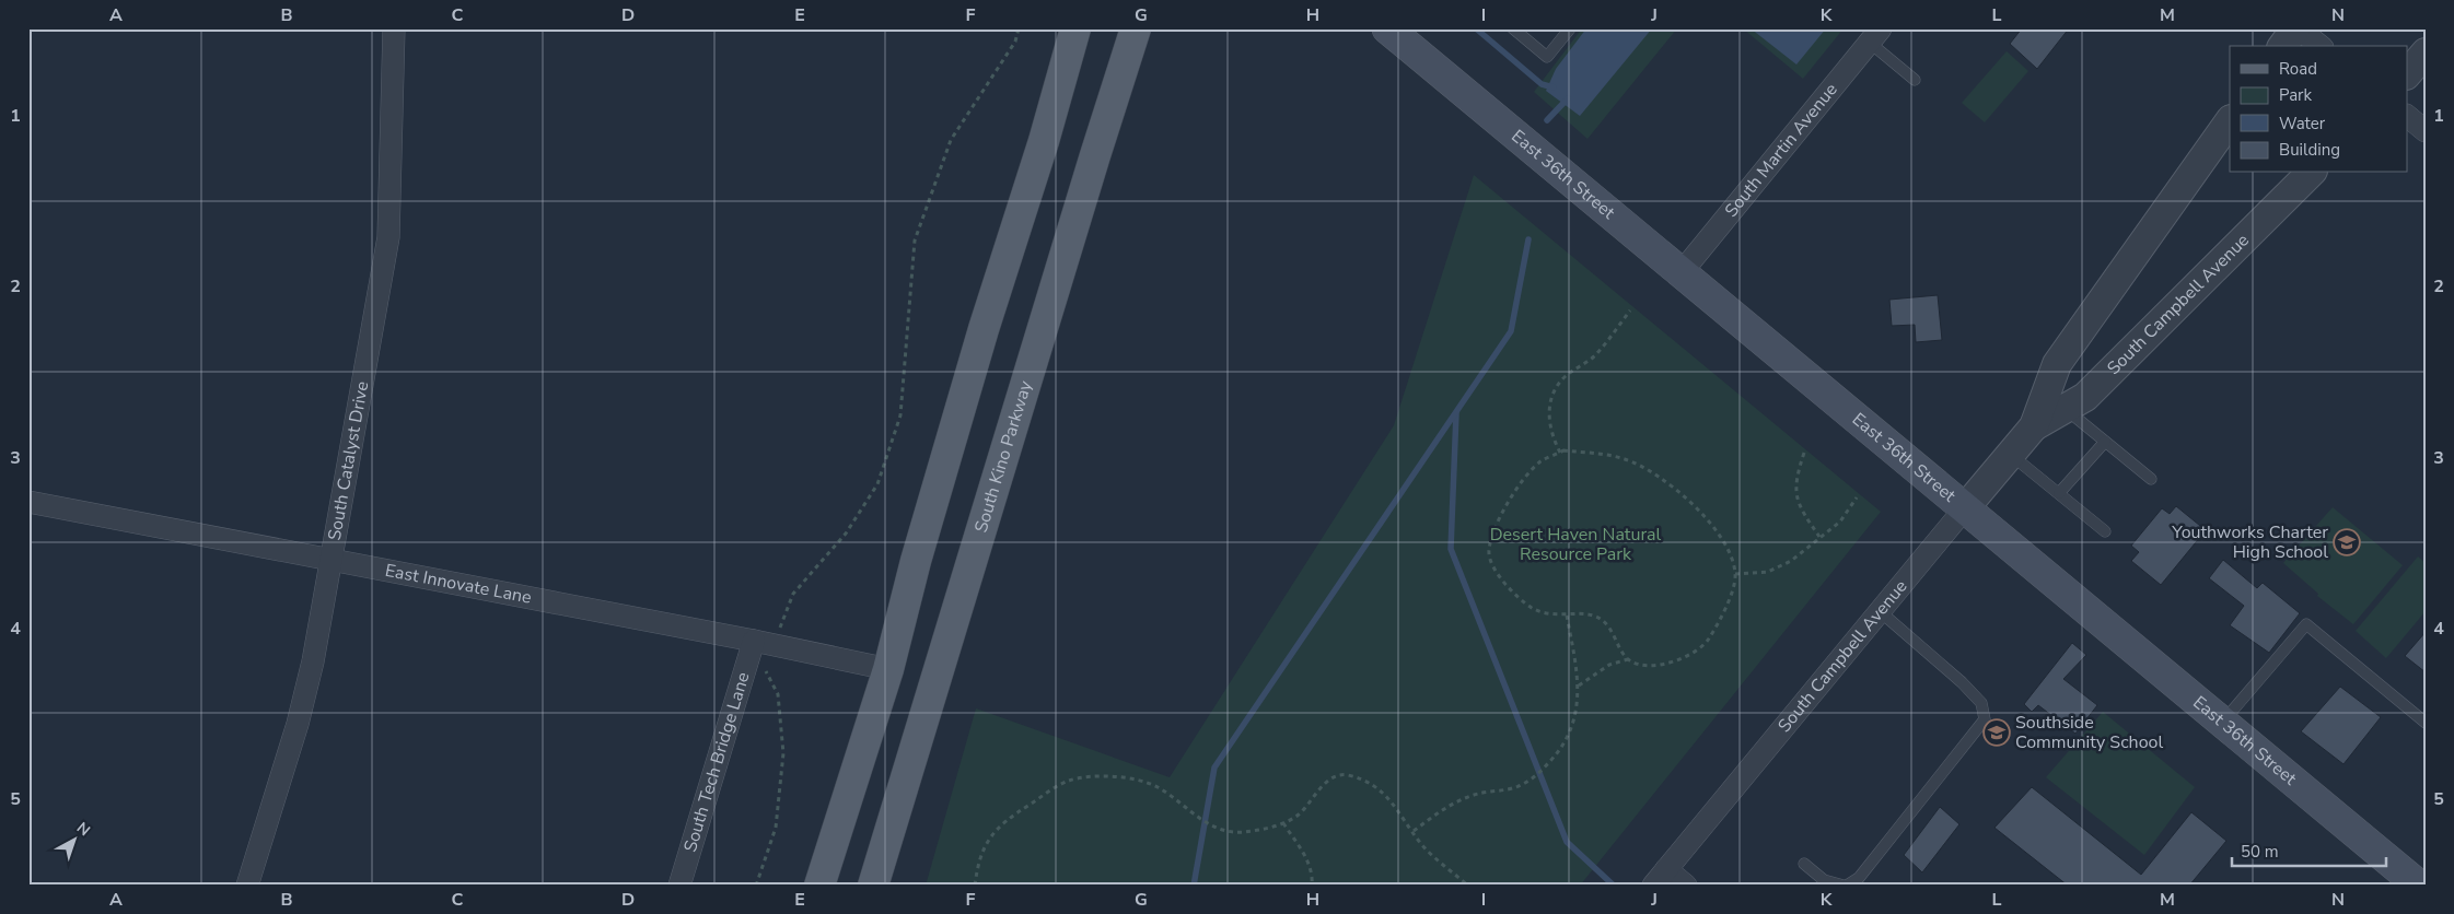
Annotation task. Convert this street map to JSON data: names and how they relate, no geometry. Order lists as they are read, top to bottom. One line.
{"streets":{"main road":["East 36th Street","South Kino Parkway"],"street":["South Martin Avenue","South Campbell Avenue","South Catalyst Drive","East Innovate Lane","South Tech Bridge Lane"]},"crossings":[["South Martin Avenue","East 36th Street"],["East 36th Street","South Campbell Avenue"],["South Catalyst Drive","East Innovate Lane"],["East Innovate Lane","South Tech Bridge Lane"]],"parks":["Desert Haven Natural Resource Park"],"places":{"school or university":["Youthworks Charter High School","Southside Community School"]},"legend":["Road","Park","Water","Building"],"scale_bar":"50 m","north":"top right","grid":{"columns":["A","B","C","D","E","F","G","H","I","J","K","L","M","N"],"rows":["1","2","3","4","5"]}}
